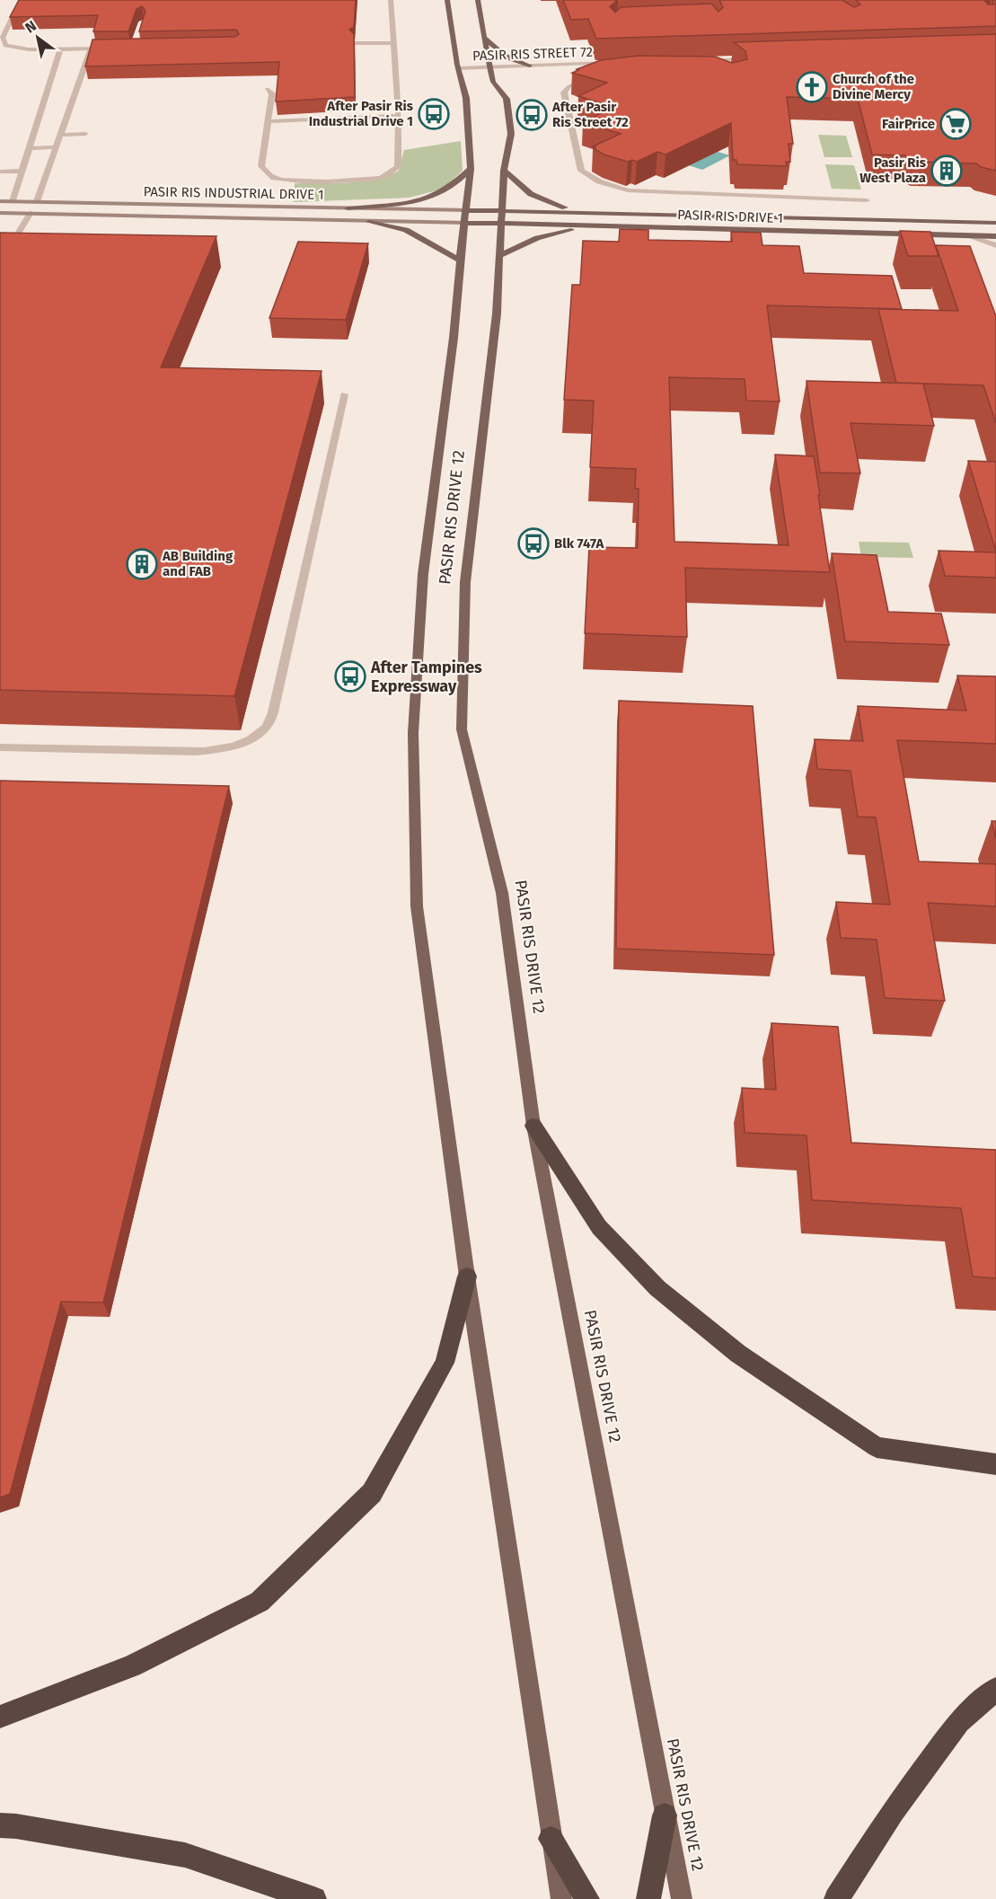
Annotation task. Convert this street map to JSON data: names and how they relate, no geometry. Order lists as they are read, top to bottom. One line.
{"streets":{"main road":["PASIR RIS INDUSTRIAL DRIVE 1","PASIR RIS DRIVE 1","PASIR RIS DRIVE 12"],"street":["PASIR RIS STREET 72"]},"crossings":[["PASIR RIS STREET 72","PASIR RIS DRIVE 12"],["PASIR RIS INDUSTRIAL DRIVE 1","PASIR RIS DRIVE 1"],["PASIR RIS INDUSTRIAL DRIVE 1","PASIR RIS DRIVE 12"],["PASIR RIS DRIVE 1","PASIR RIS DRIVE 12"]],"places":{"church":["Church of the Divine Mercy"],"bus stop":["After Pasir Ris Industrial Drive 1","After Pasir Ris Street 72","Blk 747A","After Tampines Expressway"],"supermarket":["FairPrice"],"building":["Pasir Ris West Plaza","AB Building and FAB"]},"north":"top left"}
